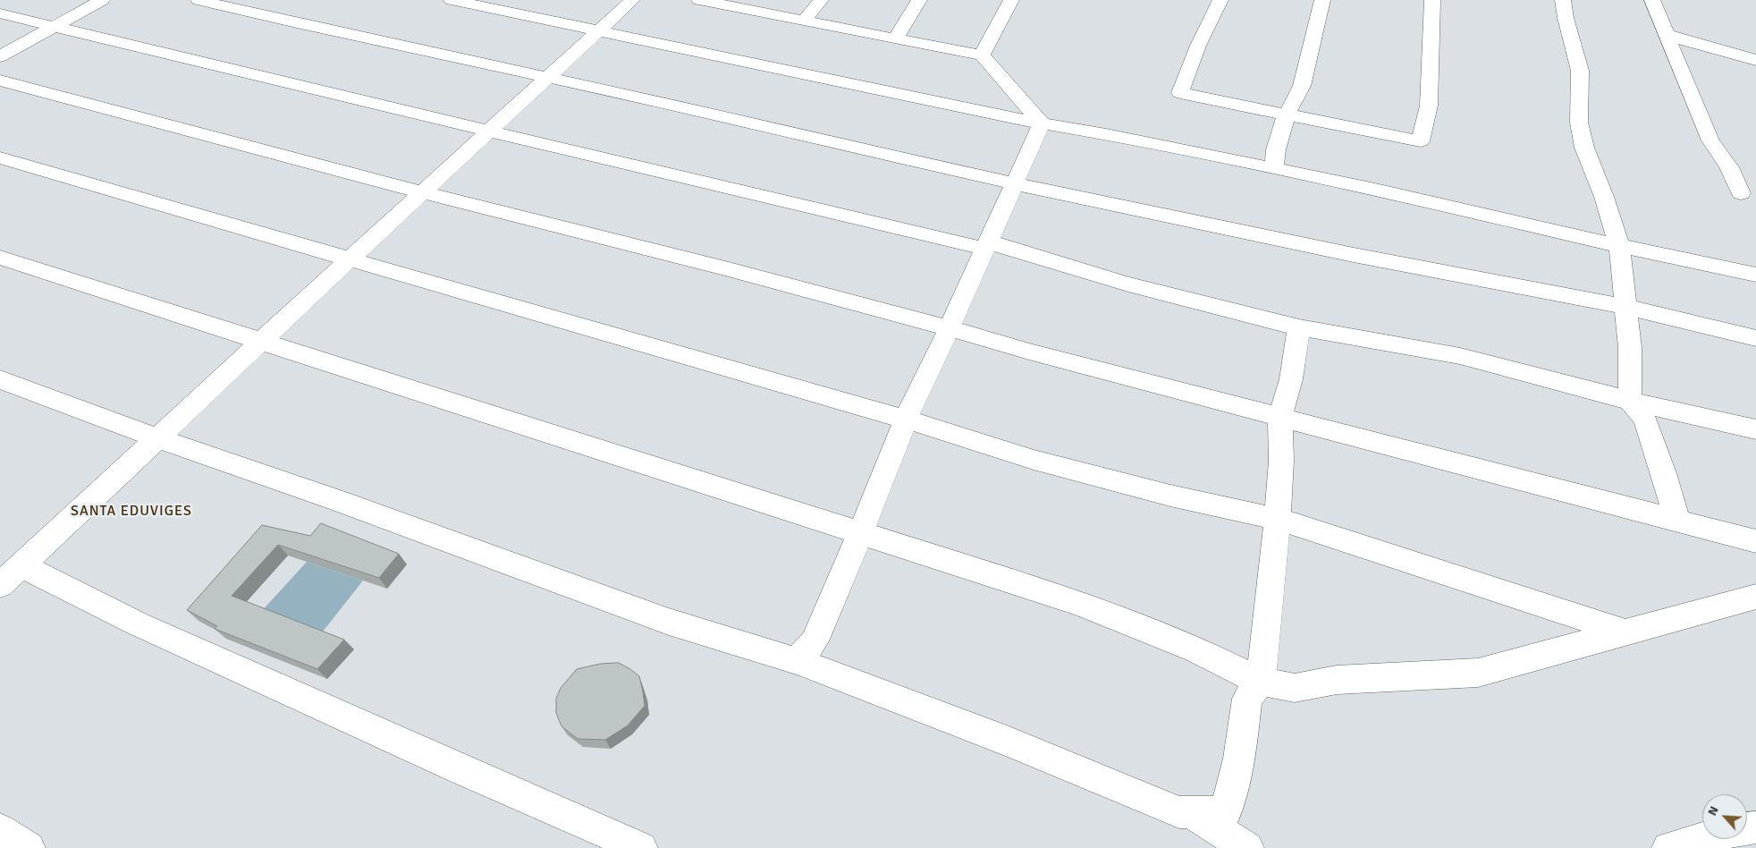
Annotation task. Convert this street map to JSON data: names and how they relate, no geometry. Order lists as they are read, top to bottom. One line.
{"districts":["SANTA EDUVIGES"],"north":"top left"}
